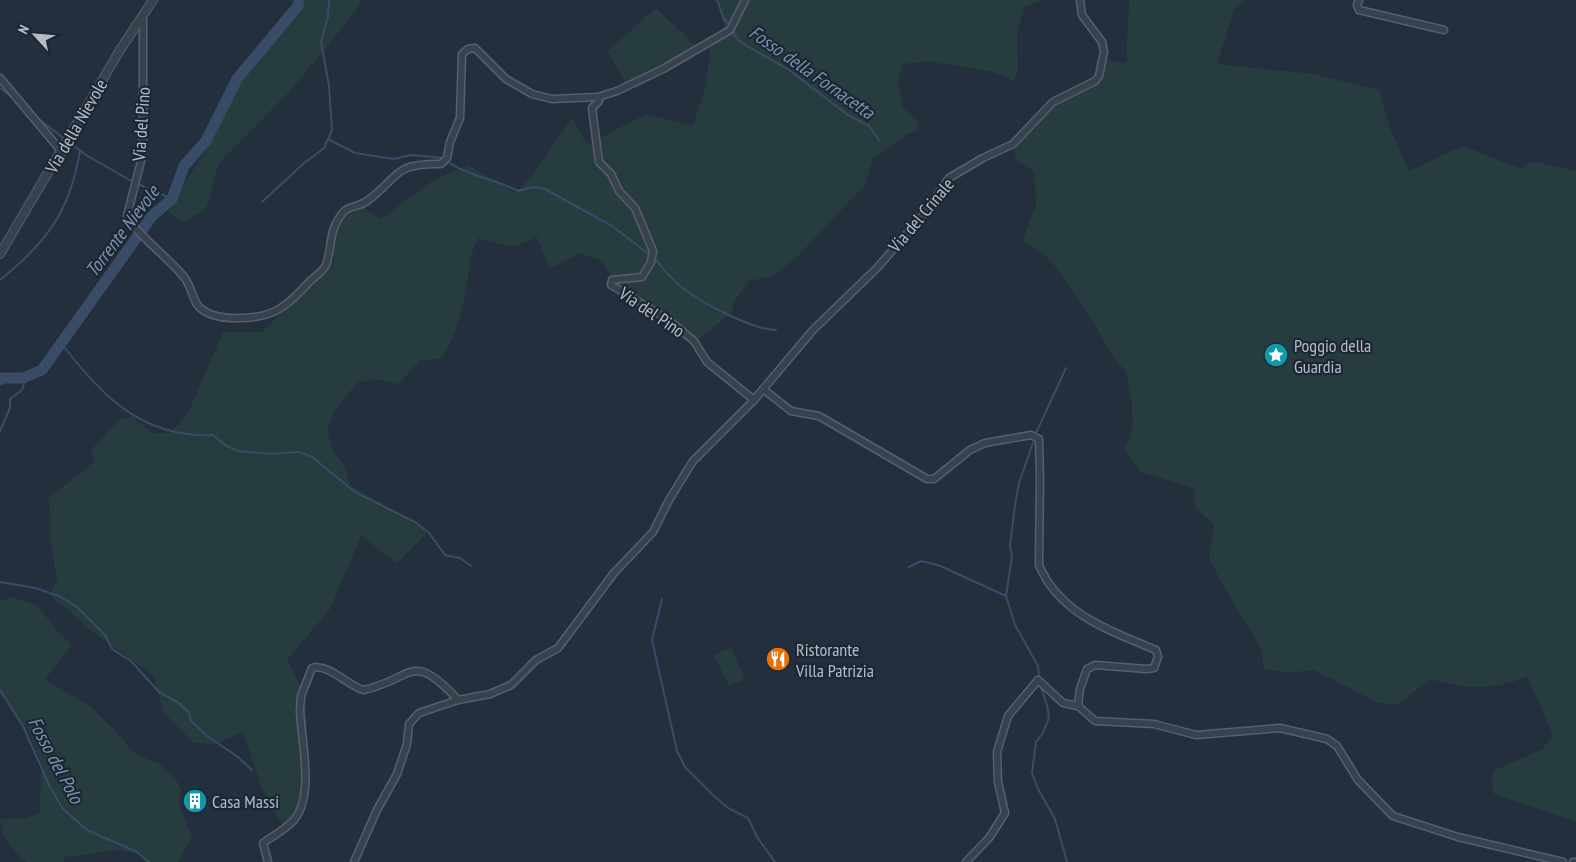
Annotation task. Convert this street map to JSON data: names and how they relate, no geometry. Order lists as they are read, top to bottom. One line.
{"streets":{"street":["Via del Pino","Via della Nievole","Via del Crinale"]},"crossings":[["Via del Pino","Via della Nievole"],["Via del Pino","Via del Crinale"]],"water":["Fosso della Fornacetta","Torrente Nievole","Fosso del Polo"],"places":{"place":["Poggio della Guardia"],"restaurant":["Ristorante Villa Patrizia"],"building":["Casa Massi"]},"north":"top left"}
